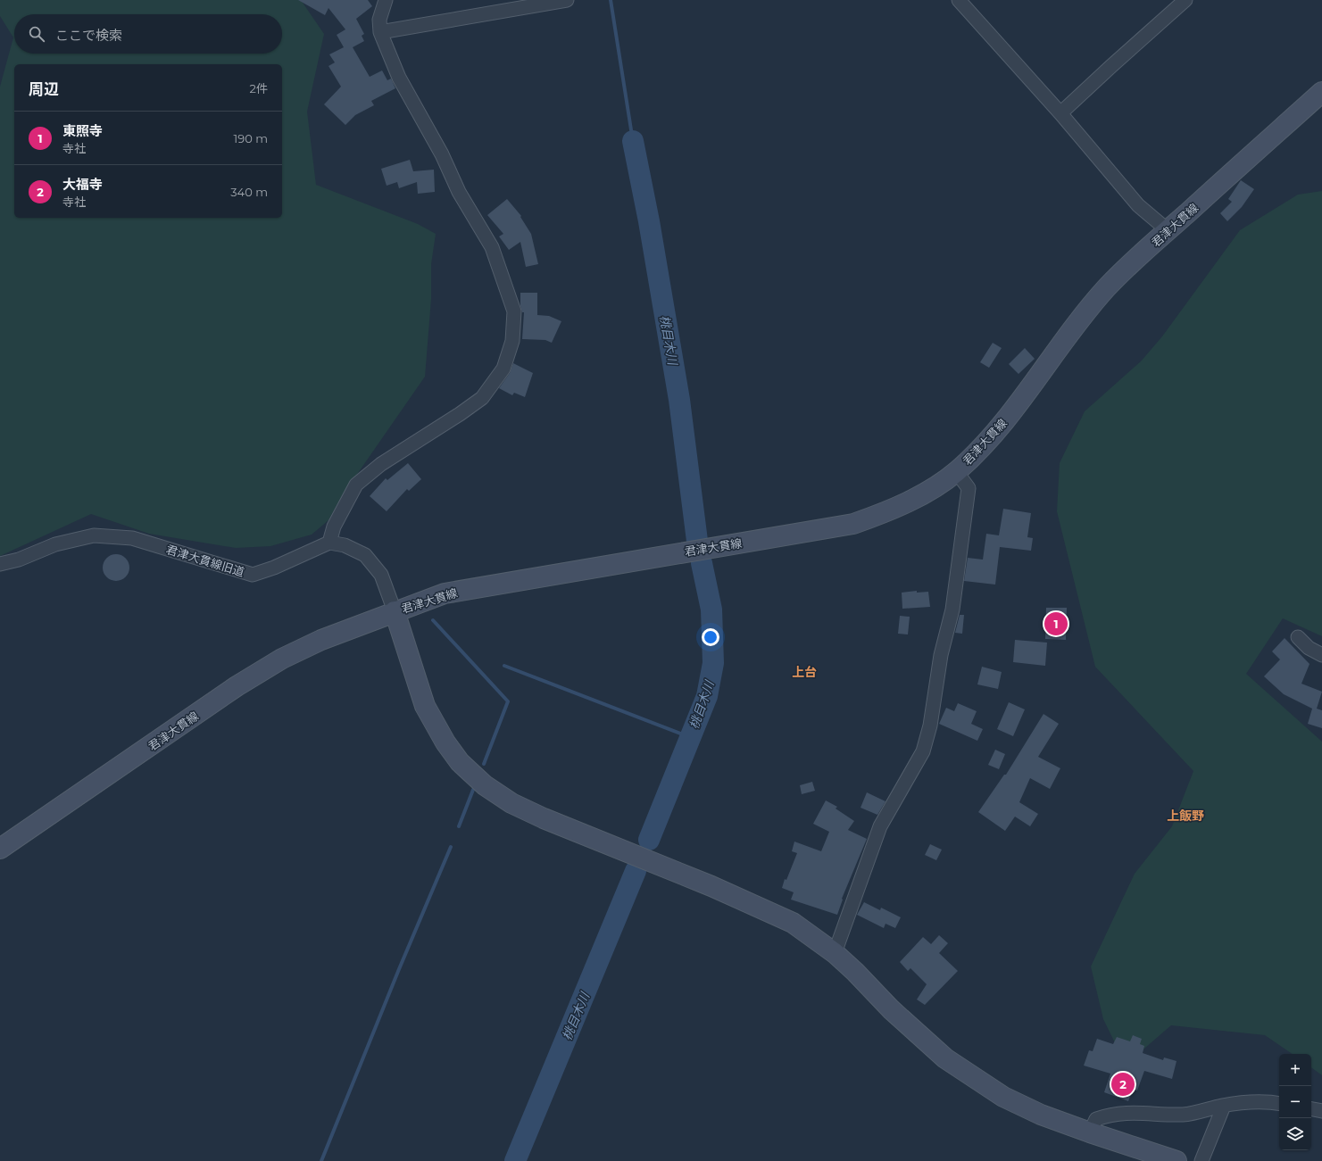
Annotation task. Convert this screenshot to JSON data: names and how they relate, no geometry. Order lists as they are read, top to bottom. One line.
{"streets":{"main road":["君津大貫線"],"street":["君津大貫線旧道"]},"districts":["上台","上飯野"],"water":["桃目木川"],"page":{"search":"ここで検索","heading":["周辺","2件"],"list":[{"mark":"1","name":"東照寺","note":"寺社","value":"190 m"},{"mark":"2","name":"大福寺","note":"寺社","value":"340 m"}],"pins":["1","2"],"map_buttons":["+","−"]}}
